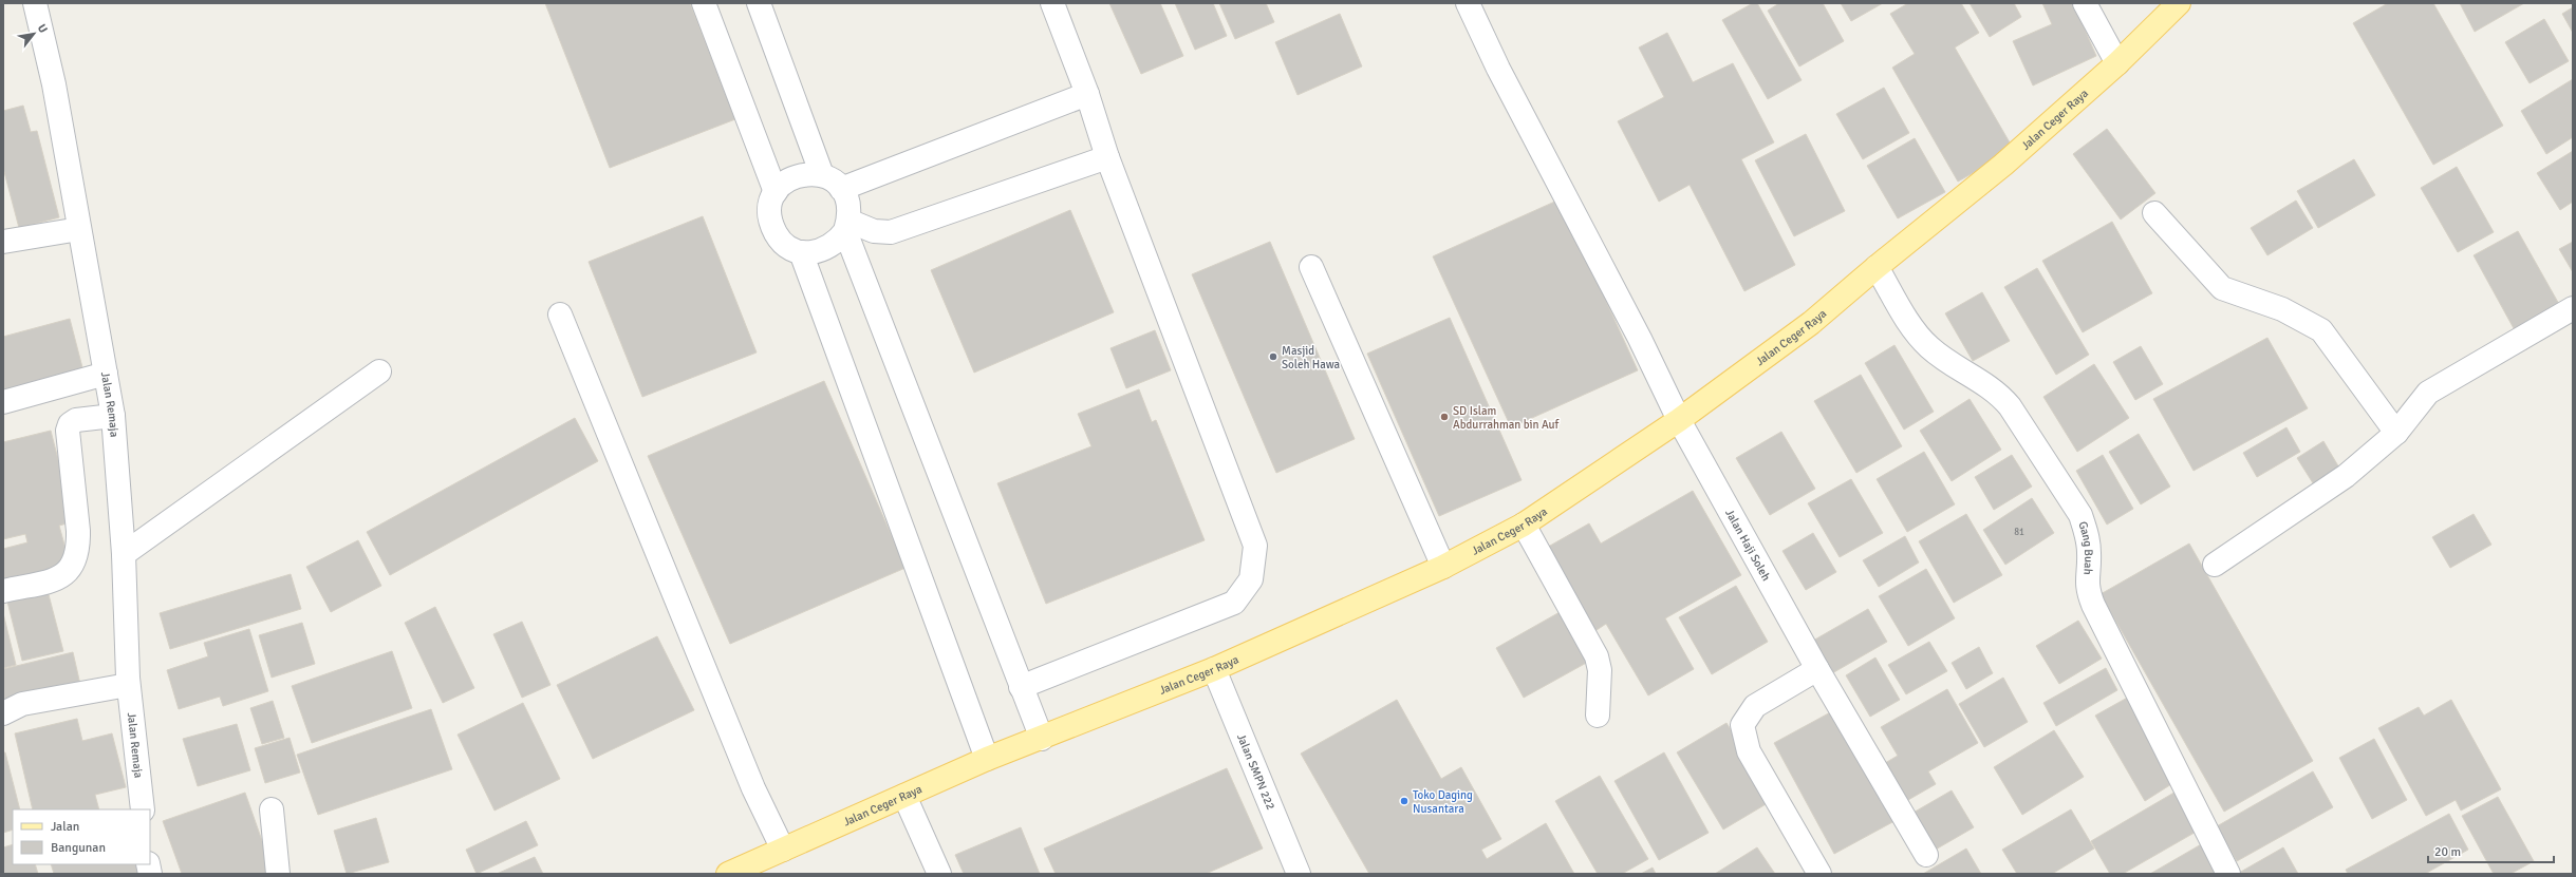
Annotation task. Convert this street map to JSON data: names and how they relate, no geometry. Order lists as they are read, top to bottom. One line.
{"streets":{"main road":["Jalan Ceger Raya"],"street":["Jalan Remaja","Jalan Haji Soleh","Gang Buah","Jalan SMPN 222"]},"crossings":[["Jalan Ceger Raya","Jalan Haji Soleh"],["Jalan Ceger Raya","Gang Buah"],["Jalan Ceger Raya","Jalan SMPN 222"]],"places":["Masjid Soleh Hawa","SD Islam Abdurrahman bin Auf","Toko Daging Nusantara"],"house_numbers":["81"],"legend":["Jalan","Bangunan"],"scale_bar":"20 m","north":"top right"}
